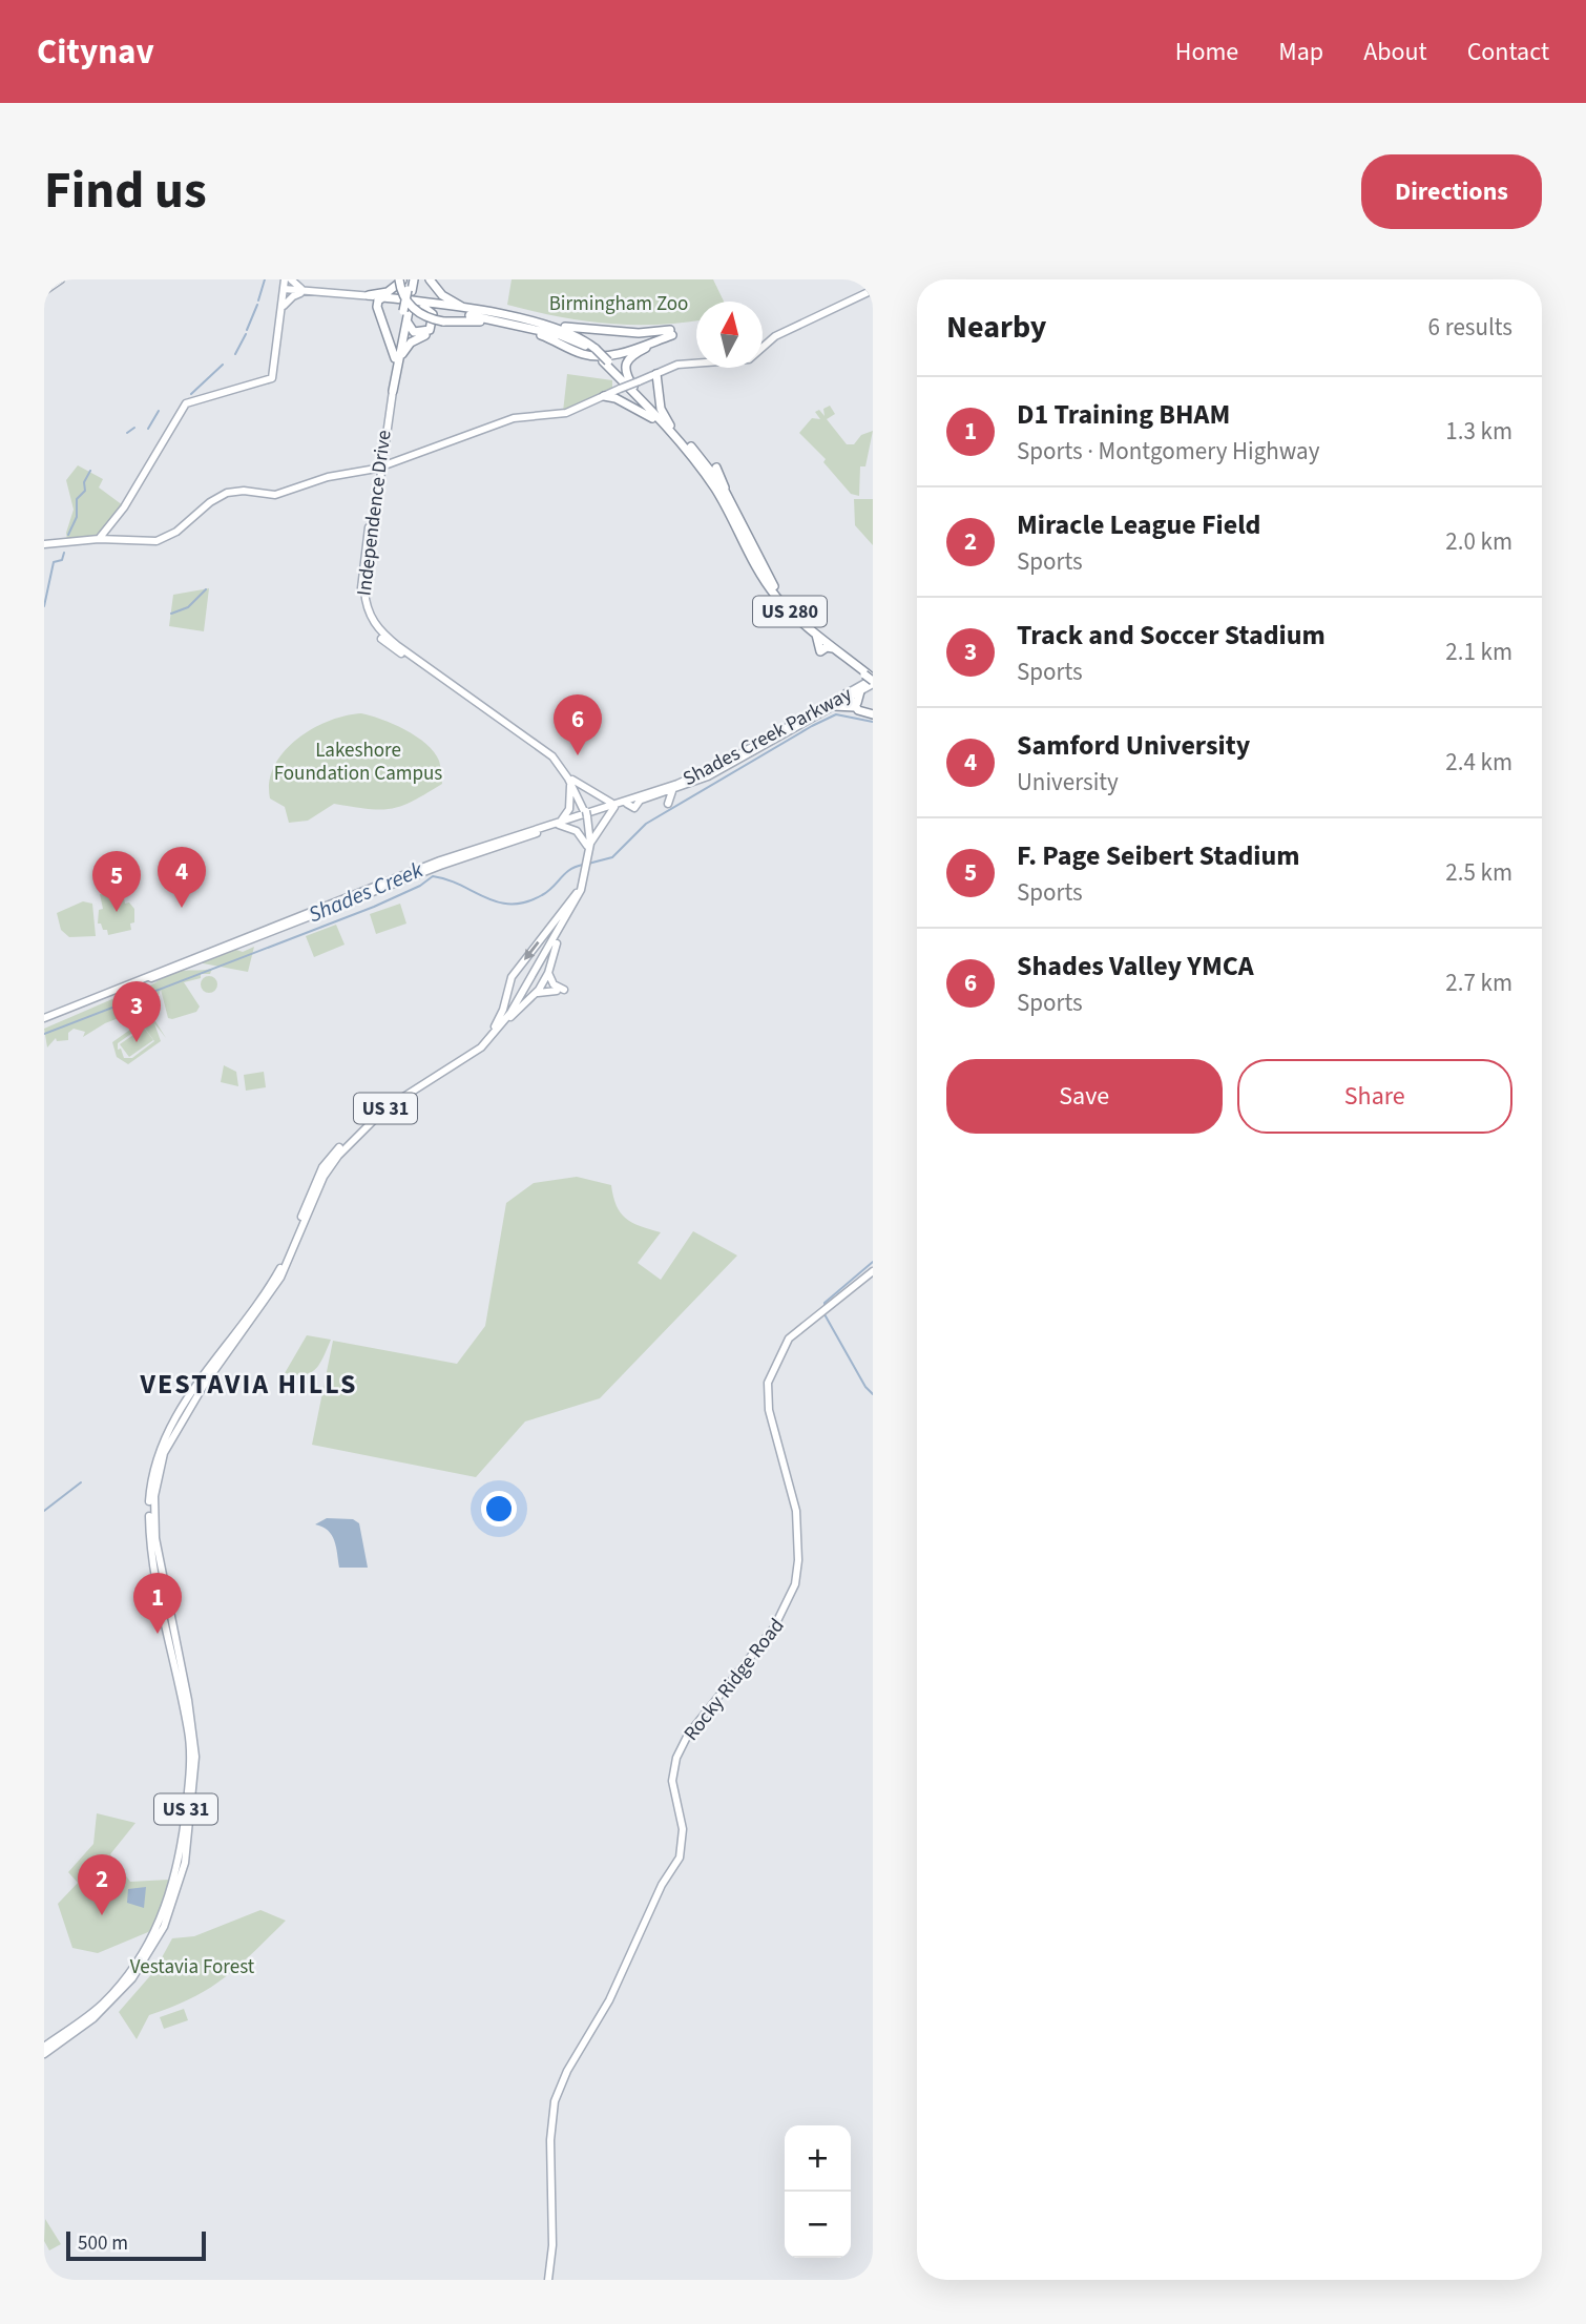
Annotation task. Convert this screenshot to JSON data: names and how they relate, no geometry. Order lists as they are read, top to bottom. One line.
{"streets":{"highway":["US 280","US 31"],"main road":["Independence Drive","Shades Creek Parkway","Rocky Ridge Road"]},"crossings":[["Independence Drive","US 31"],["US 280","Shades Creek Parkway"],["Shades Creek Parkway","US 31"]],"districts":["VESTAVIA HILLS"],"water":["Shades Creek"],"parks":["Birmingham Zoo","Lakeshore Foundation Campus","Vestavia Forest"],"scale_bar":"500 m","north":"top","page":{"header":"Citynav","nav":["Home","Map","About","Contact"],"title":"Find us","buttons":["Directions",["Save","Share"]],"heading":["Nearby","6 results"],"list":[{"mark":"1","name":"D1 Training BHAM","note":"Sports · Montgomery Highway","value":"1.3 km"},{"mark":"2","name":"Miracle League Field","note":"Sports","value":"2.0 km"},{"mark":"3","name":"Track and Soccer Stadium","note":"Sports","value":"2.1 km"},{"mark":"4","name":"Samford University","note":"University","value":"2.4 km"},{"mark":"5","name":"F. Page Seibert Stadium","note":"Sports","value":"2.5 km"},{"mark":"6","name":"Shades Valley YMCA","note":"Sports","value":"2.7 km"}],"pins":["6","4","5","3","1","2"],"map_buttons":["+","−"],"scale":"500 m"}}
